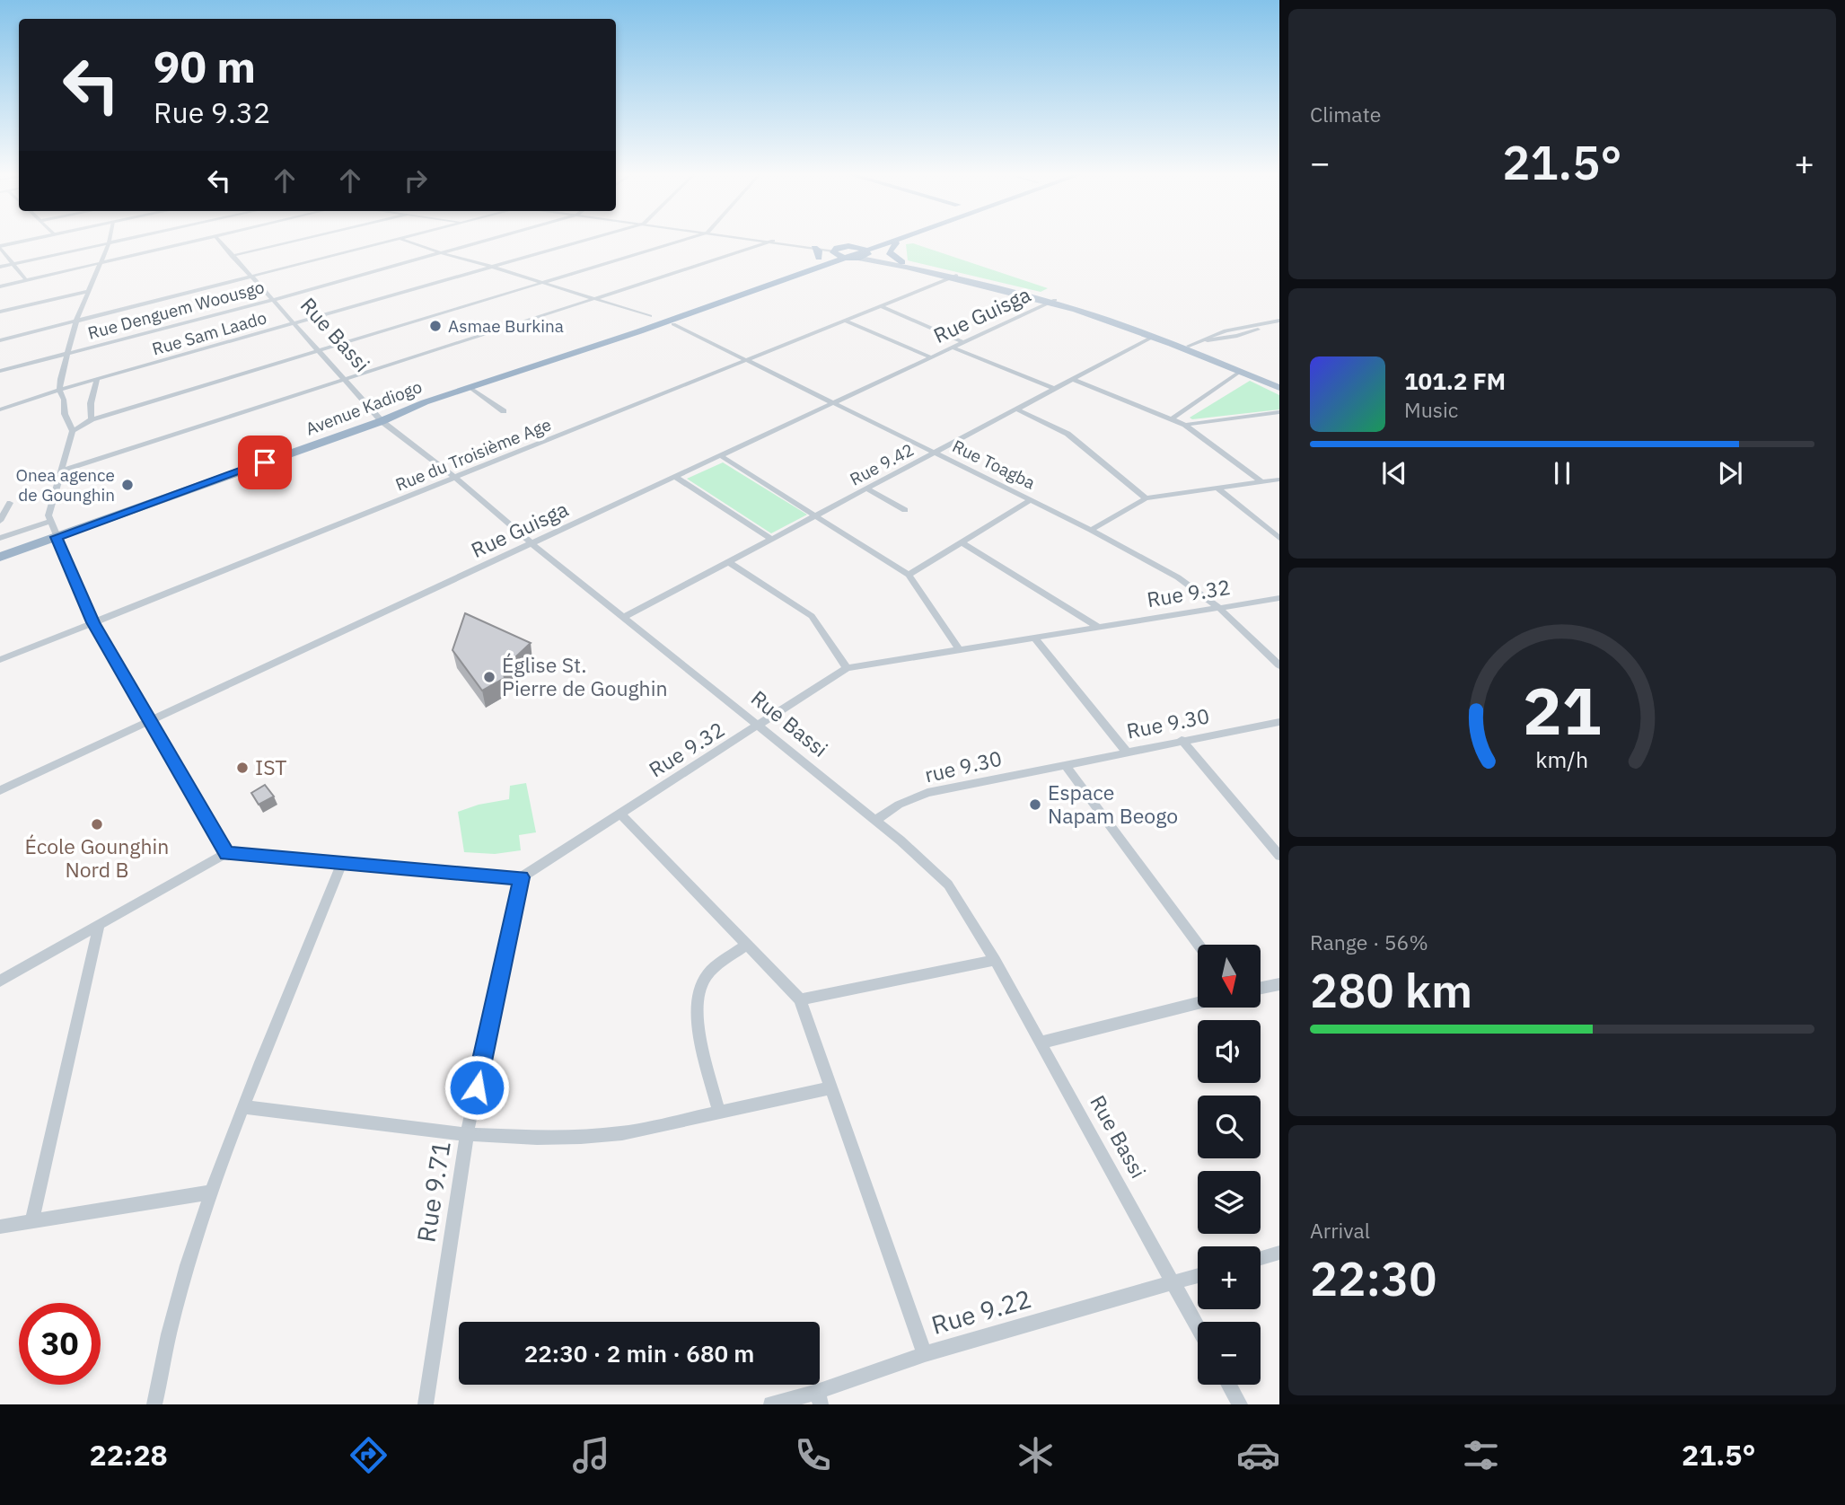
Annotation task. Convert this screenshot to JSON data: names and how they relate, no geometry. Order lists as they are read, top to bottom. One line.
{"streets":{"highway":["Avenue Kadiogo"],"street":["Rue Denguem Woousgo","Rue Guisga","Rue Sam Laado","Rue Bassi","Rue du Troisième Age","Rue 9.42","Rue Toagba","Rue 9.32","Rue 9.30","rue 9.30","Rue 9.71","Rue 9.22"]},"crossings":[["Rue Denguem Woousgo","Rue Bassi"],["Rue Guisga","Rue Bassi"],["Rue Guisga","Rue Toagba"],["Rue Sam Laado","Rue Bassi"],["Rue Bassi","Avenue Kadiogo"],["Rue Bassi","Rue du Troisième Age"],["Rue Bassi","Rue 9.42"],["Rue Bassi","Rue 9.32"],["Rue Bassi","rue 9.30"],["Rue Bassi","Rue 9.22"],["Avenue Kadiogo","Rue Toagba"],["Rue du Troisième Age","Rue Toagba"],["Rue 9.42","Rue Toagba"],["Rue Toagba","Rue 9.32"],["Rue 9.32","Rue 9.71"],["Rue 9.30","rue 9.30"]],"places":["Asmae Burkina","Onea agence de Gounghin","Église St. Pierre de Goughin","IST","Espace Napam Beogo","École Gounghin Nord B"],"north":"bottom","page":{"tile":["Climate",["Range · 56%","280 km"],["Arrival","22:30"]],"turn":["90 m","Rue 9.32"],"heat":["−","21.5°","+"],"song":["101.2 FM","Music"],"map_buttons":["+","−"],"limit":"30","trip":"22:30 · 2 min · 680 m","tabs":["22:28","21.5°"],"gauge":["21","km/h"]}}
